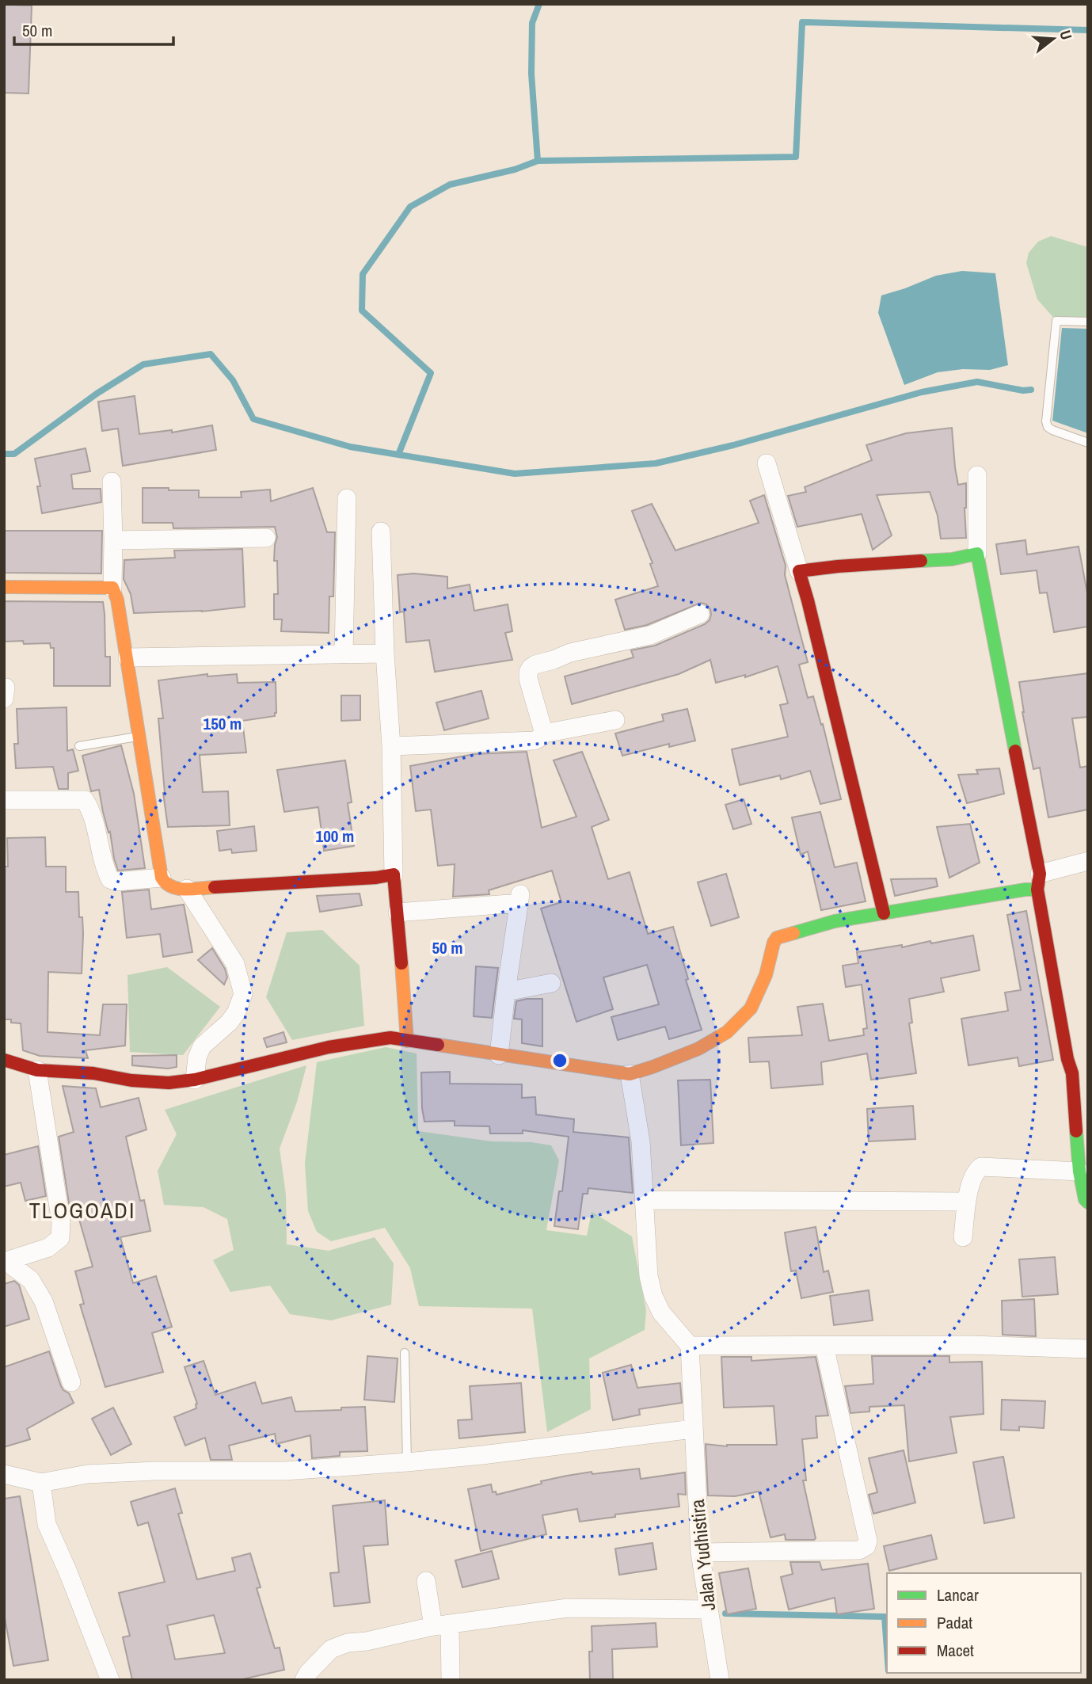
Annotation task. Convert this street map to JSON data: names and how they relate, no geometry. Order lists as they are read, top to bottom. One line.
{"streets":{"street":["Jalan Yudhistira"]},"districts":["TLOGOADI"],"legend":["Lancar","Padat","Macet"],"scale_bar":"50 m","north":"right","rings":["150 m","100 m","50 m"]}
